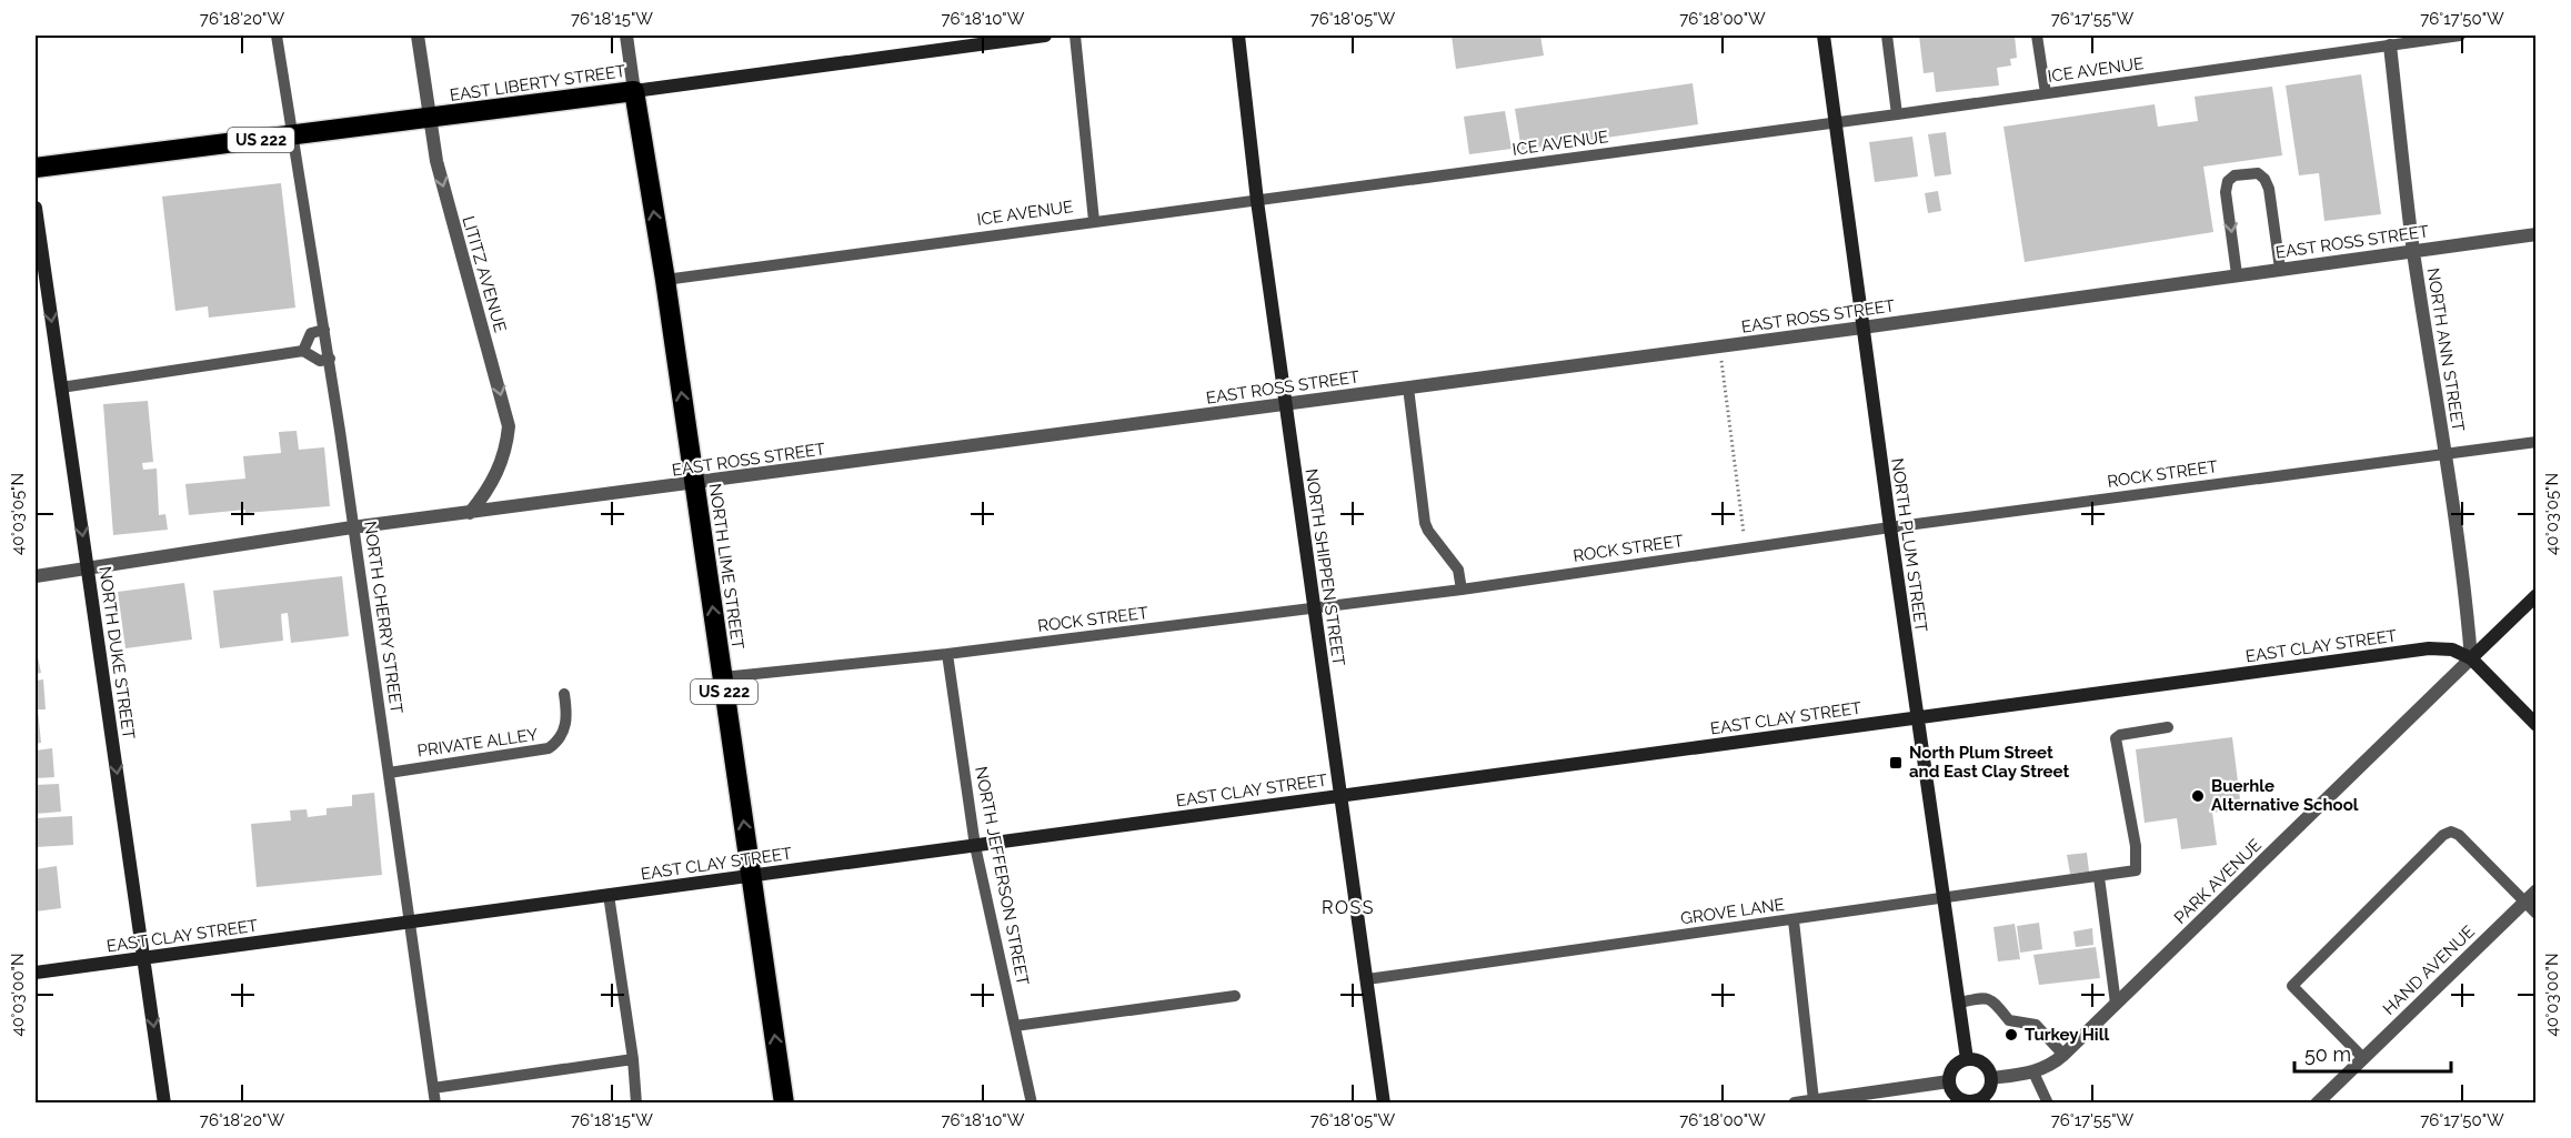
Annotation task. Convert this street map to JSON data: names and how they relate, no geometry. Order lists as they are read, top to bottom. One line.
{"streets":{"highway":["EAST LIBERTY STREET","US 222","NORTH LIME STREET"],"main road":["NORTH PLUM STREET","NORTH SHIPPEN STREET","EAST CLAY STREET","NORTH DUKE STREET","PARK AVENUE"],"street":["EAST ROSS STREET","LITITZ AVENUE","NORTH ANN STREET","HAND AVENUE"],"lane":["ICE AVENUE","ROCK STREET","NORTH CHERRY STREET","PRIVATE ALLEY","NORTH JEFFERSON STREET","GROVE LANE"]},"crossings":[["ICE AVENUE","NORTH ANN STREET"],["ICE AVENUE","NORTH PLUM STREET"],["ICE AVENUE","NORTH LIME STREET"],["ICE AVENUE","NORTH SHIPPEN STREET"],["EAST LIBERTY STREET","LITITZ AVENUE"],["EAST LIBERTY STREET","NORTH LIME STREET"],["EAST LIBERTY STREET","NORTH CHERRY STREET"],["EAST ROSS STREET","LITITZ AVENUE"],["EAST ROSS STREET","NORTH ANN STREET"],["EAST ROSS STREET","NORTH PLUM STREET"],["EAST ROSS STREET","NORTH LIME STREET"],["EAST ROSS STREET","NORTH SHIPPEN STREET"],["EAST ROSS STREET","NORTH CHERRY STREET"],["EAST ROSS STREET","NORTH DUKE STREET"],["NORTH ANN STREET","ROCK STREET"],["NORTH ANN STREET","EAST CLAY STREET"],["NORTH ANN STREET","PARK AVENUE"],["ROCK STREET","NORTH PLUM STREET"],["ROCK STREET","NORTH LIME STREET"],["ROCK STREET","NORTH SHIPPEN STREET"],["ROCK STREET","NORTH JEFFERSON STREET"],["NORTH PLUM STREET","EAST CLAY STREET"],["NORTH PLUM STREET","PARK AVENUE"],["NORTH PLUM STREET","GROVE LANE"],["NORTH LIME STREET","EAST CLAY STREET"],["NORTH SHIPPEN STREET","EAST CLAY STREET"],["NORTH SHIPPEN STREET","GROVE LANE"],["NORTH CHERRY STREET","EAST CLAY STREET"],["NORTH CHERRY STREET","PRIVATE ALLEY"],["EAST CLAY STREET","NORTH DUKE STREET"],["EAST CLAY STREET","NORTH JEFFERSON STREET"],["EAST CLAY STREET","PARK AVENUE"]],"one_way":["LITITZ AVENUE","NORTH LIME STREET","NORTH DUKE STREET"],"districts":["ROSS"],"places":{"transit":["North Plum Street and East Clay Street"],"other":["Buerhle Alternative School","Turkey Hill"]},"scale_bar":"50 m","coordinates":["76°18'20\"W","76°18'15\"W","76°18'10\"W","76°18'05\"W","76°18'00\"W","76°17'55\"W","76°17'50\"W","40°03'05\"N","40°03'00\"N"]}
